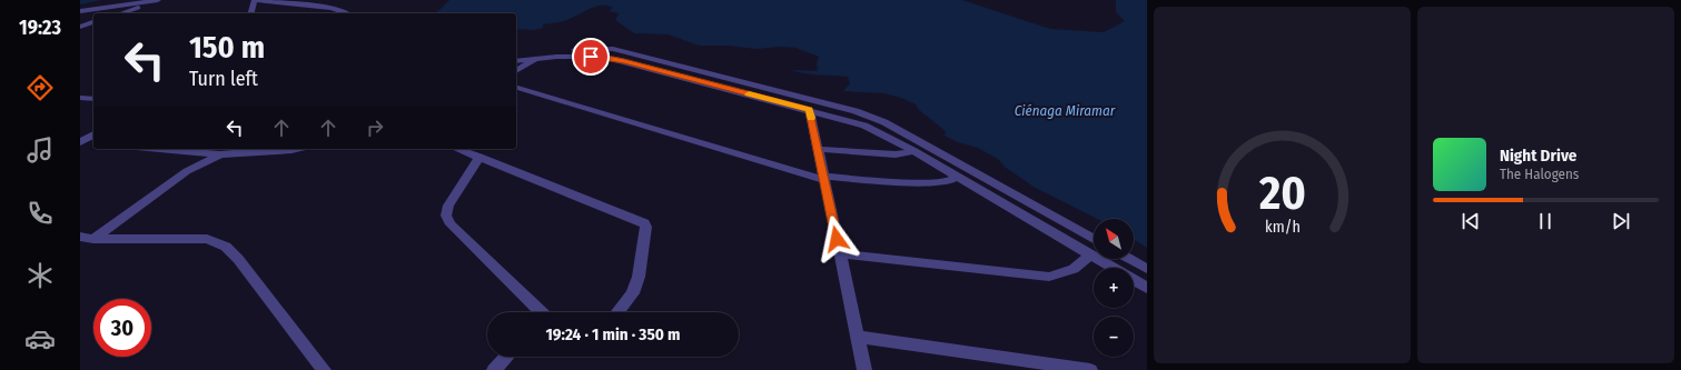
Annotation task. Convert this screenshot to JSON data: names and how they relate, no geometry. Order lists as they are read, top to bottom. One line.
{"water":["Ciénaga Miramar"],"north":"top left","page":{"tabs":"19:23","turn":["150 m","Turn left"],"song":["Night Drive","The Halogens"],"map_buttons":["+","−"],"limit":"30","trip":"19:24 · 1 min · 350 m","gauge":["20","km/h"]}}
